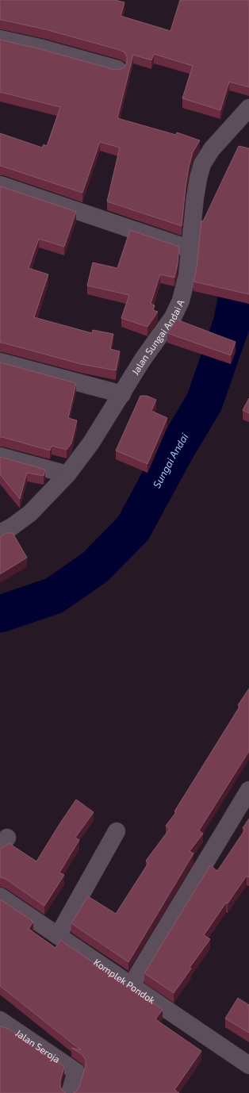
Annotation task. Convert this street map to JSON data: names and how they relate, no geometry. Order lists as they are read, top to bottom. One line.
{"streets":{"street":["Jalan Sungai Andai A","Komplek Pondok","Jalan Seroja"]},"water":["Sungai Andai"]}
